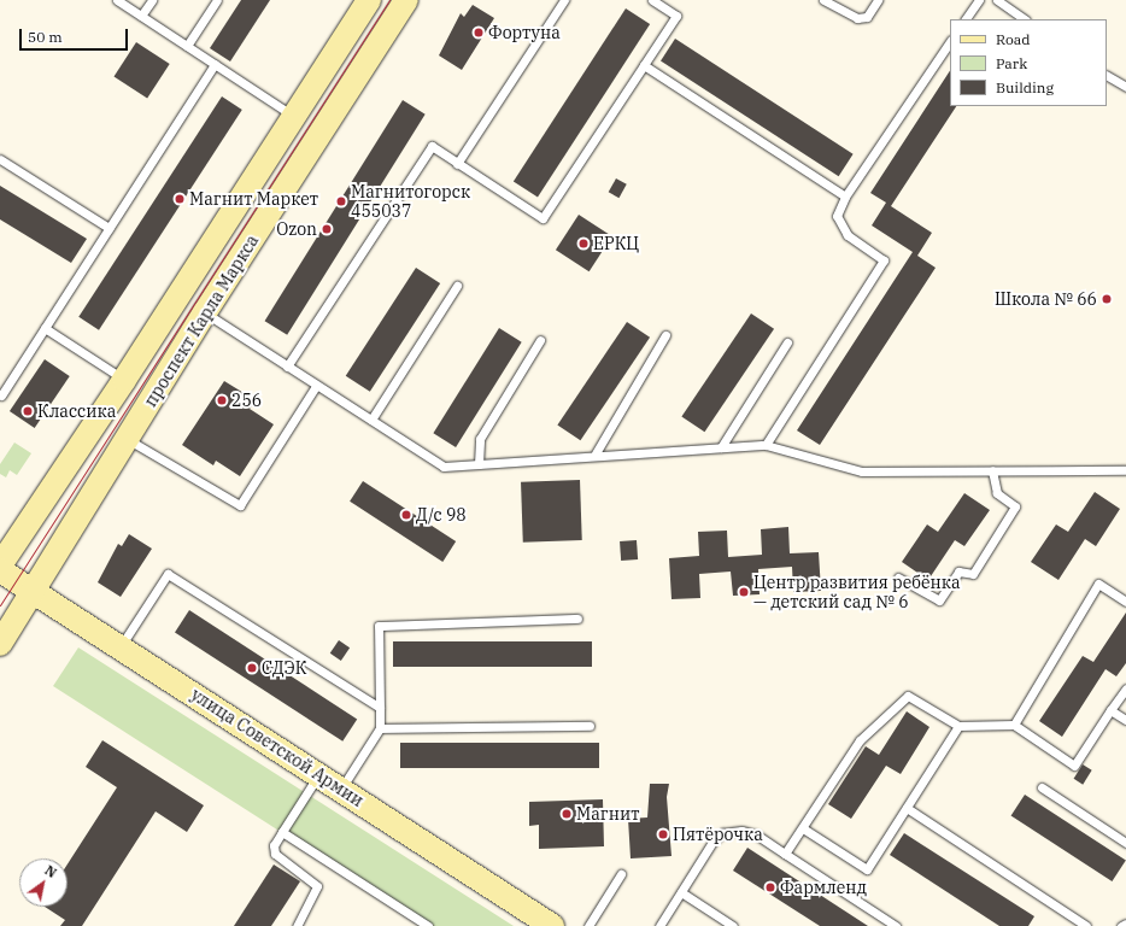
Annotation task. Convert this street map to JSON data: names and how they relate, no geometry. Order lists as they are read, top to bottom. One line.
{"streets":{"main road":["проспект Карла Маркса","улица Советской Армии"]},"crossings":[["проспект Карла Маркса","улица Советской Армии"]],"places":["Фортуна","Магнит Маркет","Магнитогорск 455037","Ozon","ЕРКЦ","Школа № 66","256","Классика","Д/с 98","Центр развития ребёнка — детский сад № 6","СДЭК","Магнит","Пятёрочка","Фармленд"],"legend":["Road","Park","Building"],"scale_bar":"50 m","north":"top right"}
